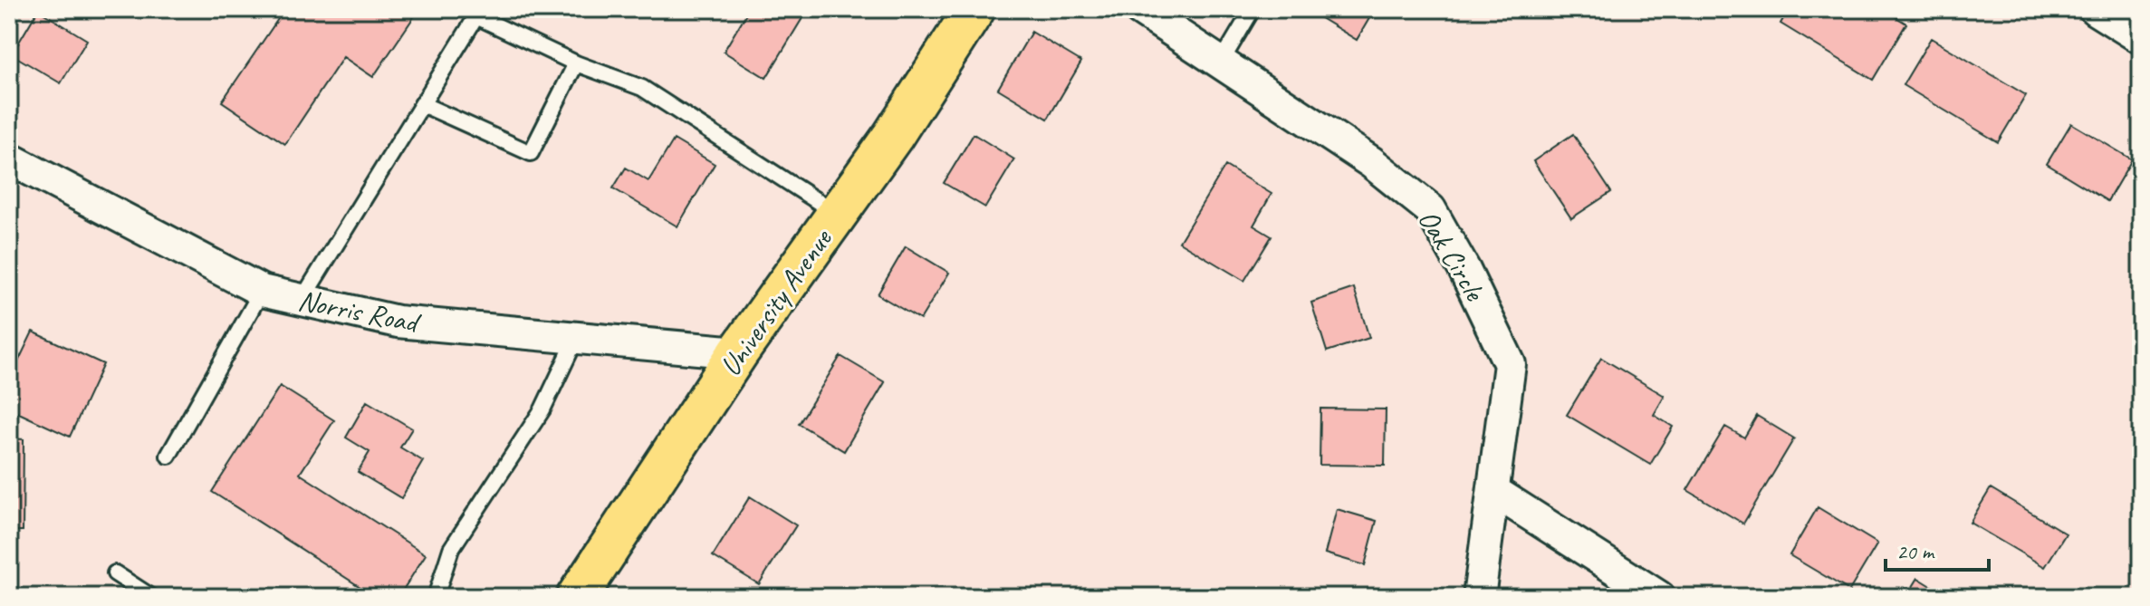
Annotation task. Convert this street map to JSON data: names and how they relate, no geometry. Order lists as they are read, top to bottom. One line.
{"streets":{"main road":["University Avenue"],"street":["Oak Circle","Norris Road"]},"crossings":[["University Avenue","Norris Road"]],"scale_bar":"20 m"}
